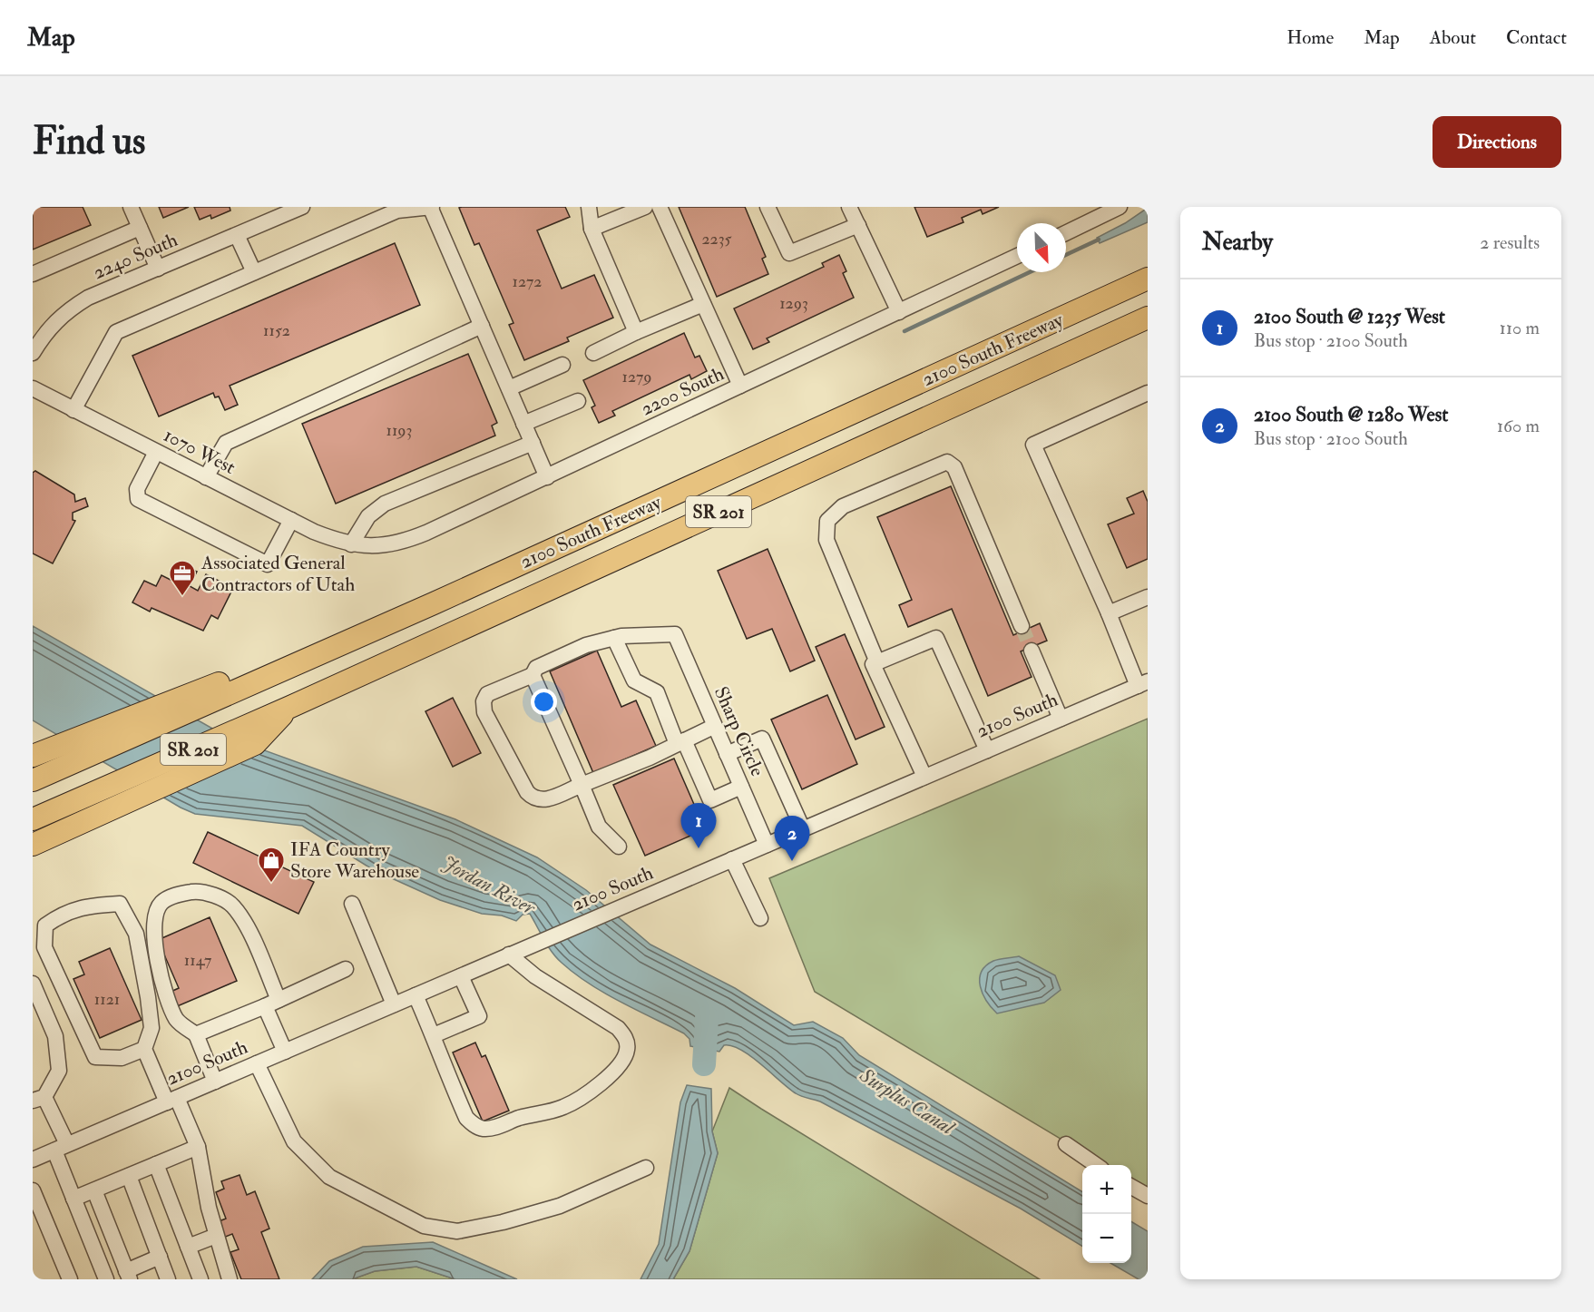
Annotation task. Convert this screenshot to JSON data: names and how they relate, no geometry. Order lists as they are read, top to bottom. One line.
{"streets":{"highway":["2100 South Freeway","SR 201"],"street":["2240 South","2200 South","1070 West","2100 South","Sharp Circle"]},"crossings":[["2200 South","1070 West"],["2100 South","Sharp Circle"]],"water":["Jordan River","Surplus Canal"],"places":{"office":["Associated General Contractors of Utah"],"shop":["IFA Country Store Warehouse"]},"house_numbers":["2235","1272","1293","1152","1279","1193","1147","1121"],"north":"bottom right","page":{"header":"Map","nav":["Home","Map","About","Contact"],"buttons":"Directions","title":"Find us","heading":["Nearby","2 results"],"list":[{"mark":"1","name":"2100 South @ 1235 West","note":"Bus stop · 2100 South","value":"110 m"},{"mark":"2","name":"2100 South @ 1280 West","note":"Bus stop · 2100 South","value":"160 m"}],"pins":["1","2"],"map_buttons":["+","−"]}}
